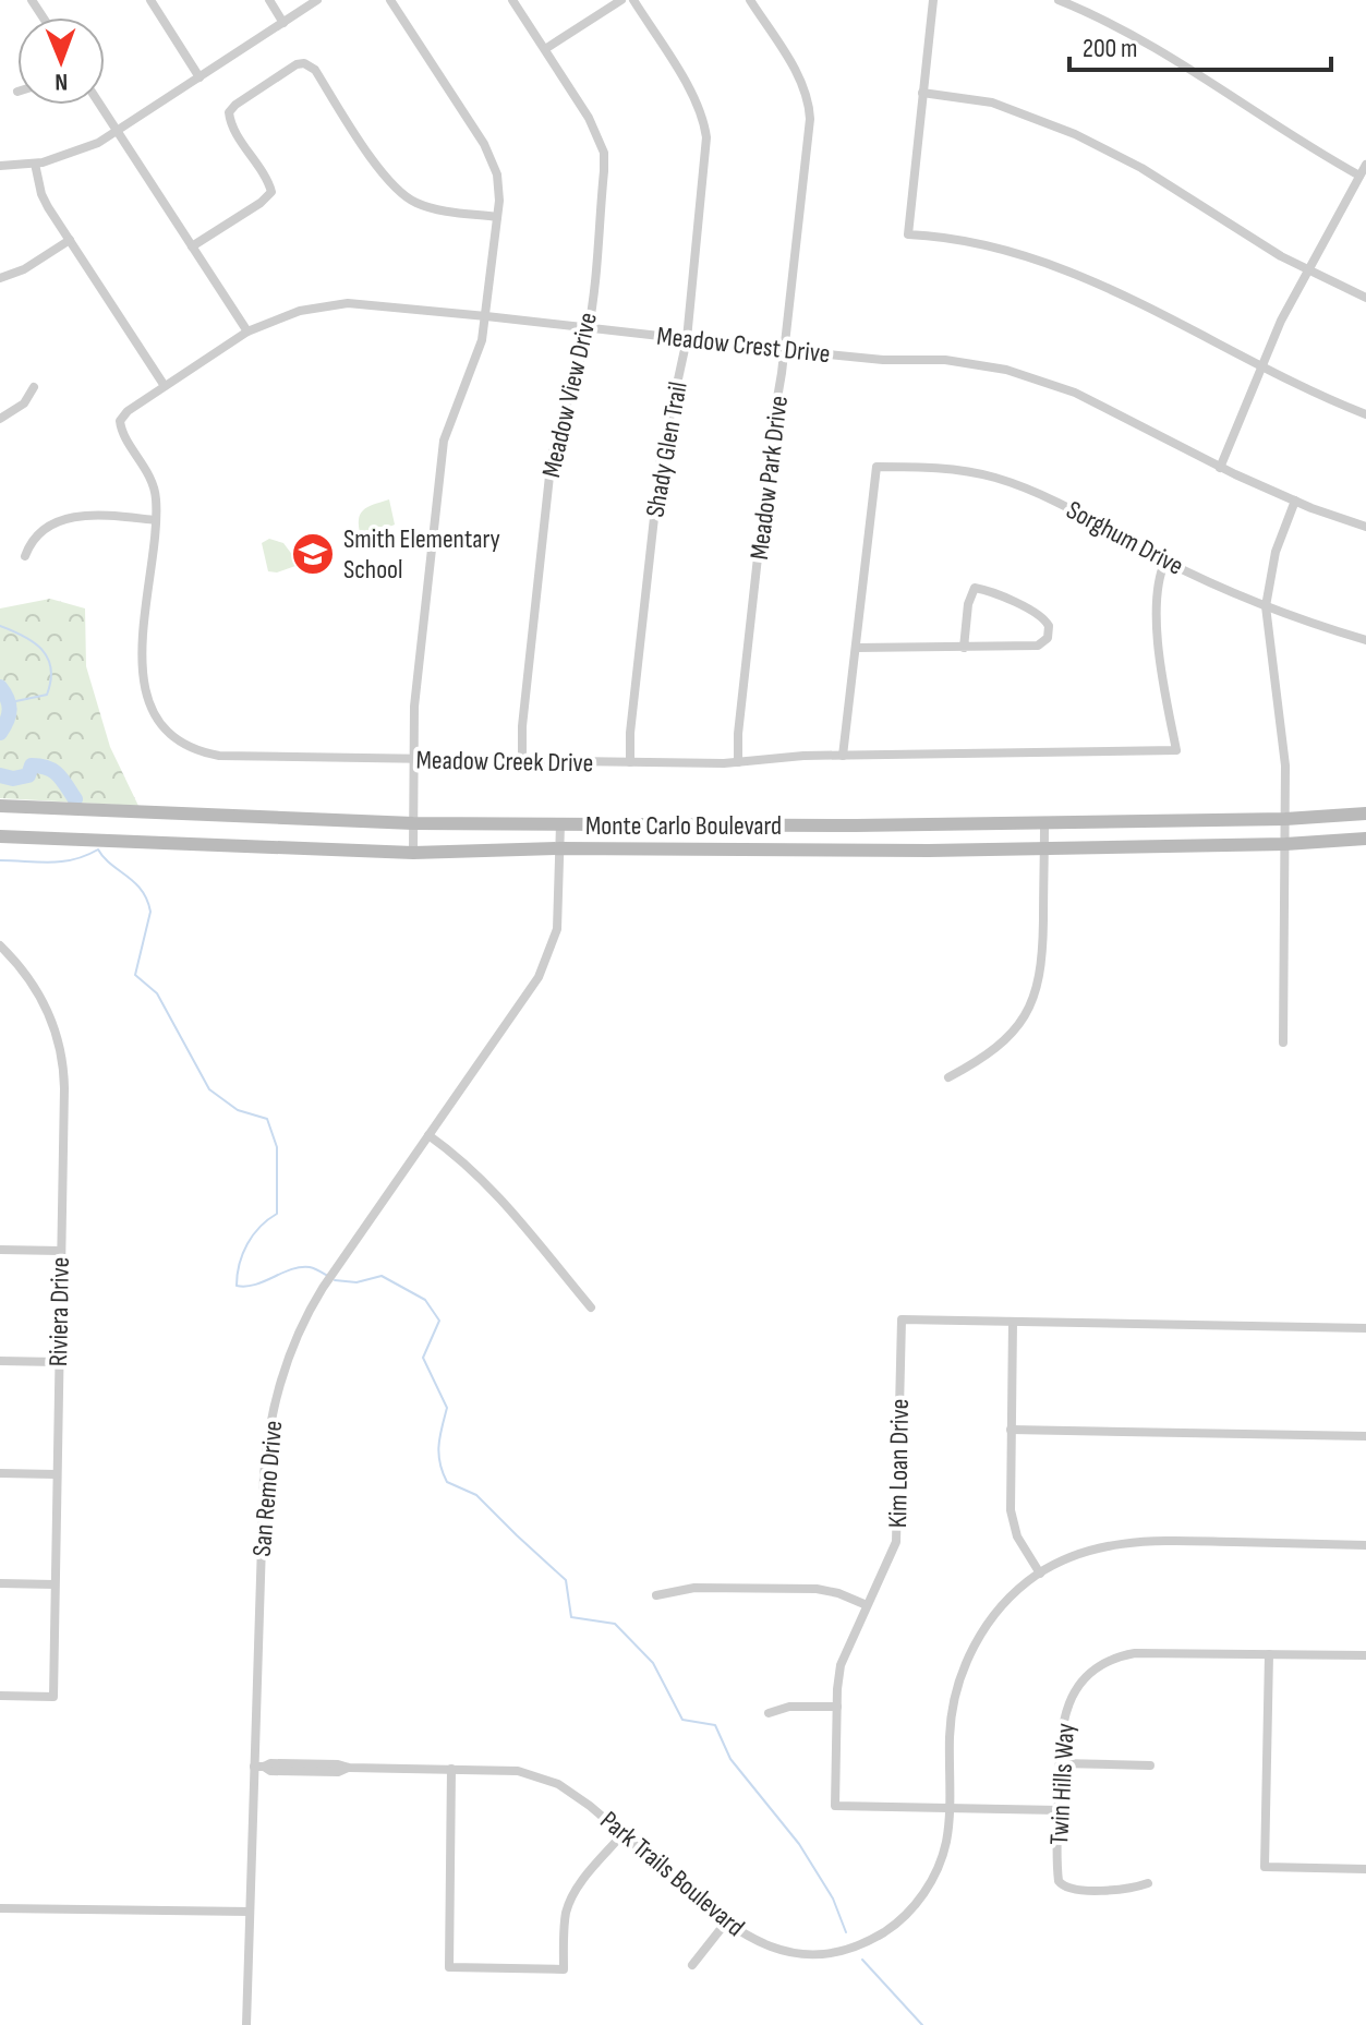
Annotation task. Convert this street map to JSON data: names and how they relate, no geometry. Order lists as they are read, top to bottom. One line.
{"streets":{"main road":["Monte Carlo Boulevard"],"street":["Meadow Crest Drive","Meadow View Drive","Shady Glen Trail","Meadow Park Drive","Sorghum Drive","Meadow Creek Drive","Riviera Drive","Kim Loan Drive","San Remo Drive","Twin Hills Way","Park Trails Boulevard"]},"crossings":[["Meadow Crest Drive","Meadow View Drive"],["Meadow Crest Drive","Shady Glen Trail"],["Meadow Crest Drive","Meadow Park Drive"],["Meadow Crest Drive","Meadow Creek Drive"],["Meadow View Drive","Meadow Creek Drive"],["Shady Glen Trail","Meadow Creek Drive"],["Meadow Park Drive","Meadow Creek Drive"],["Sorghum Drive","Meadow Creek Drive"],["Monte Carlo Boulevard","San Remo Drive"],["Kim Loan Drive","Park Trails Boulevard"],["San Remo Drive","Park Trails Boulevard"]],"places":{"school or university":["Smith Elementary School"]},"scale_bar":"200 m","north":"bottom"}
